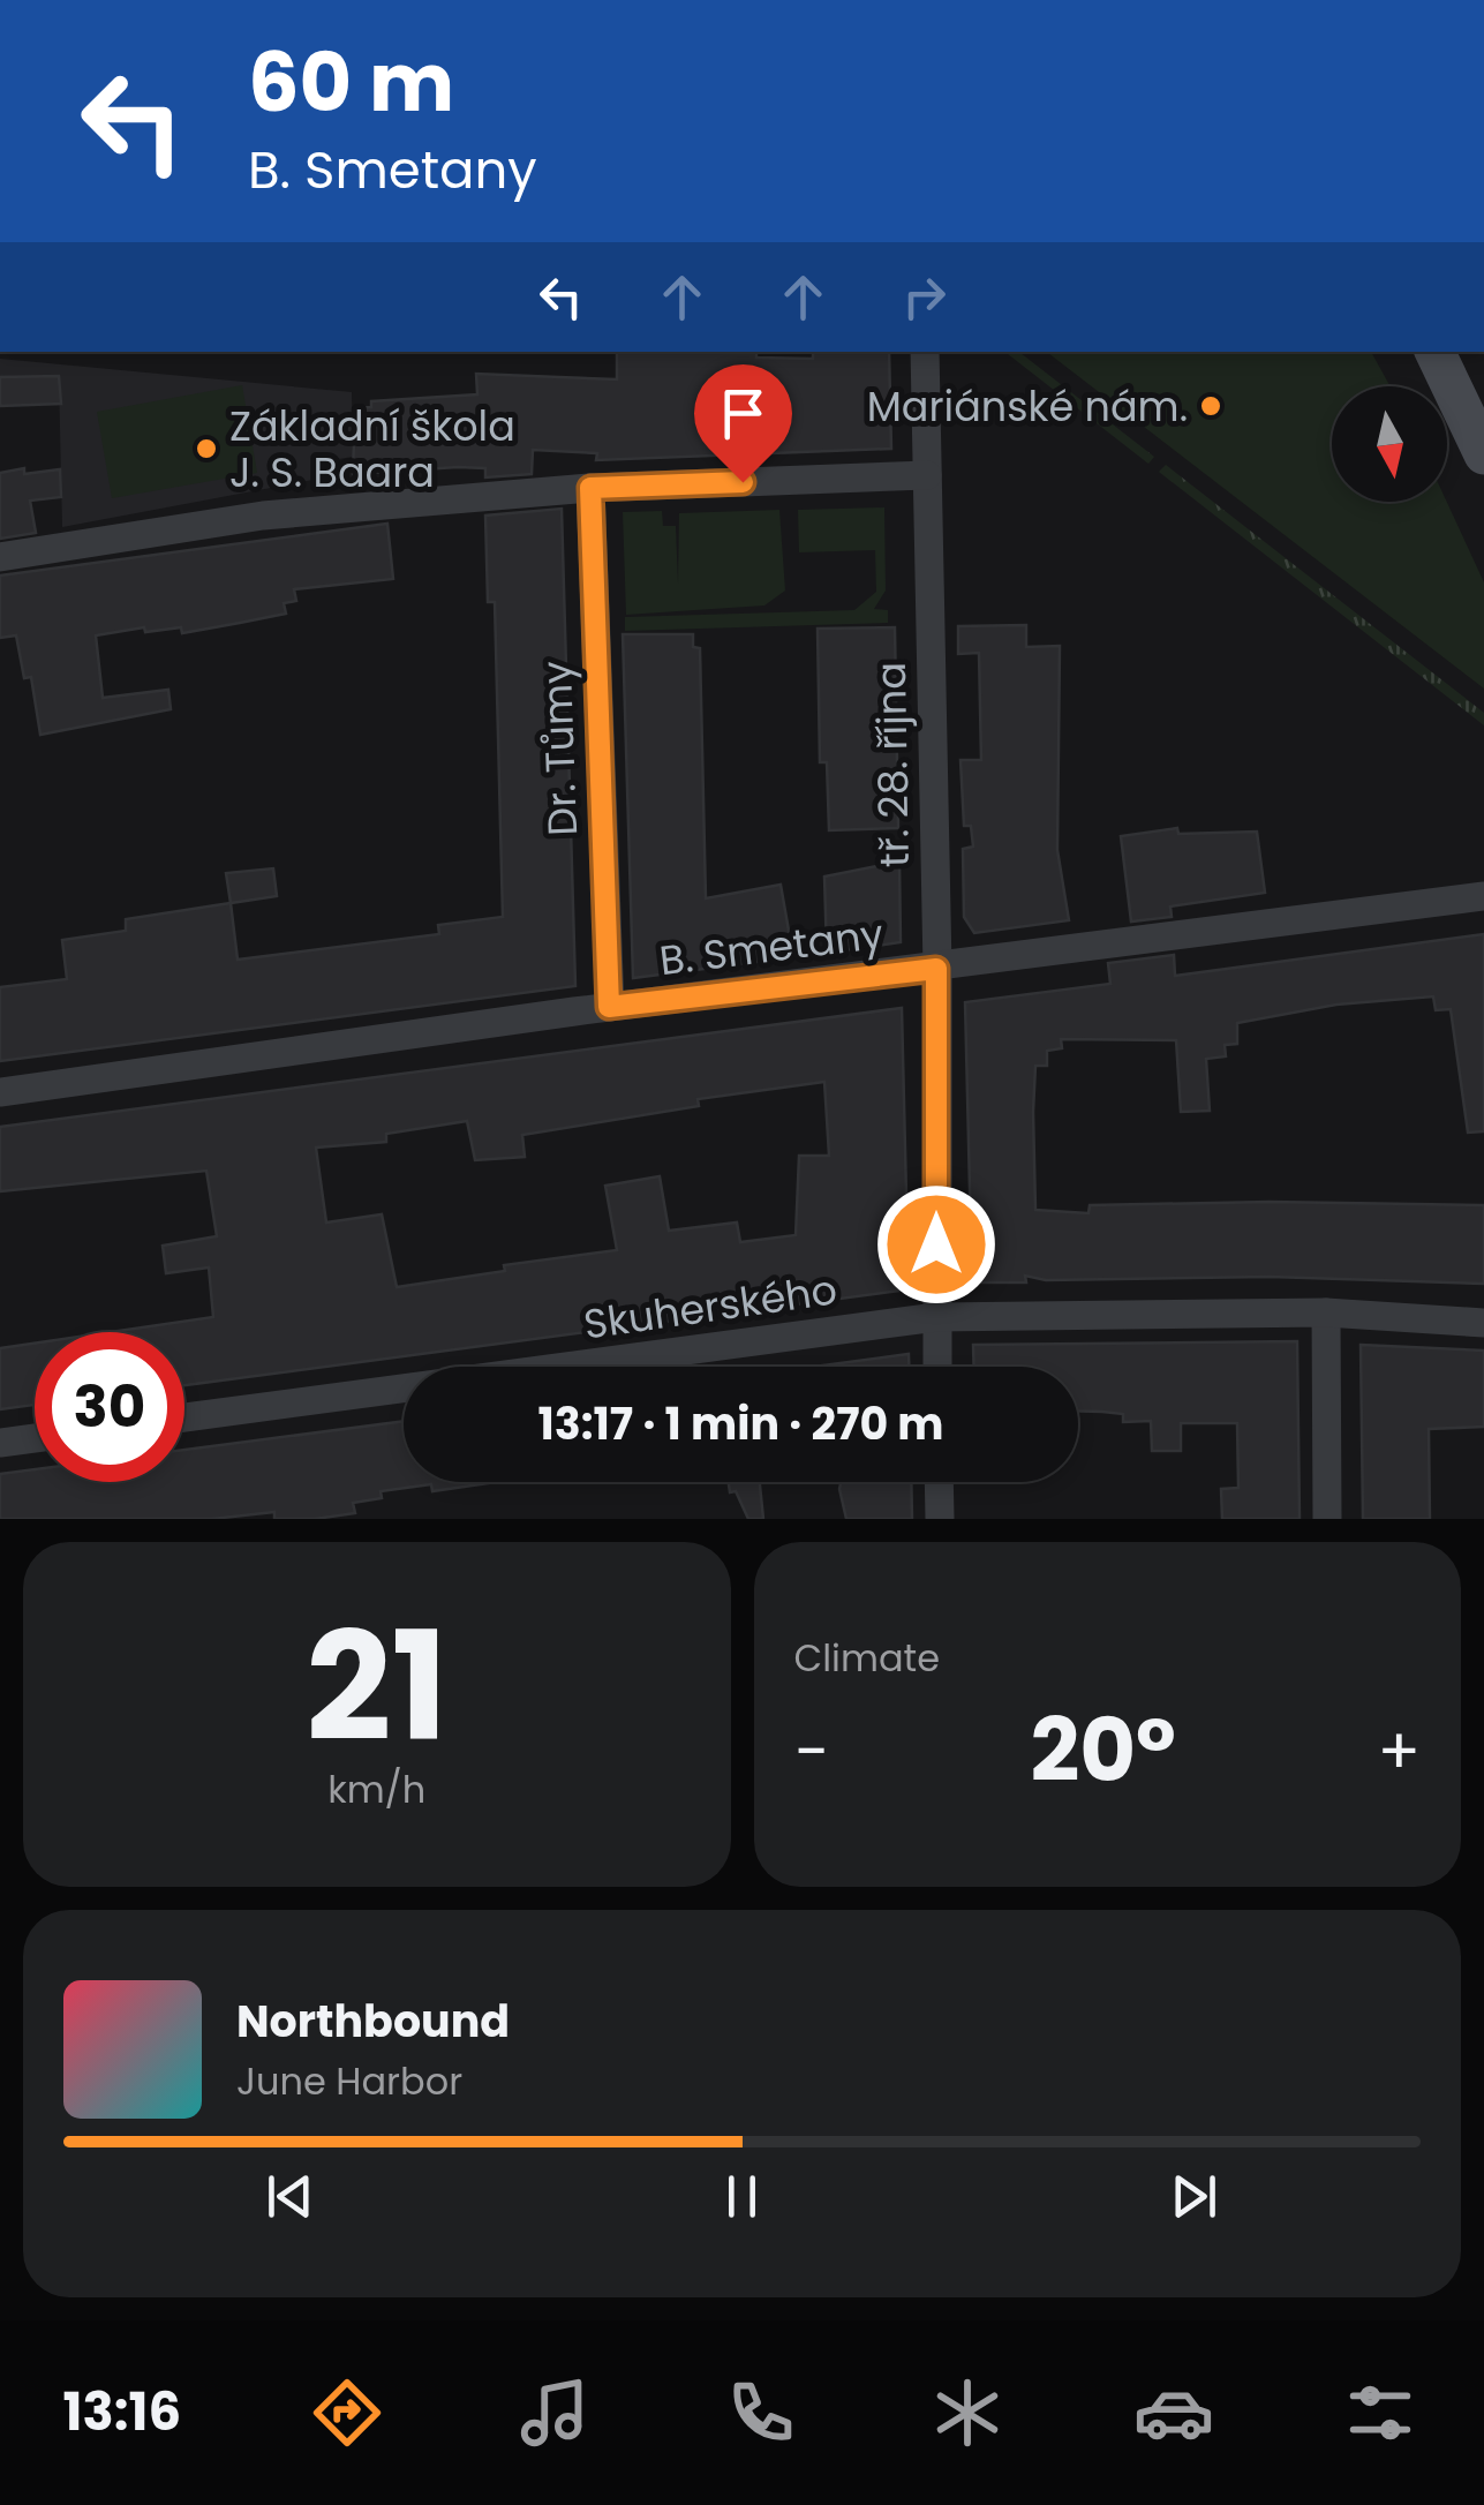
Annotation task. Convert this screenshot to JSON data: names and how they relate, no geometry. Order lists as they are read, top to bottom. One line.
{"streets":{"street":["Dr. Tůmy","tř. 28. října","B. Smetany","Skuherského"]},"crossings":[["Dr. Tůmy","B. Smetany"],["tř. 28. října","B. Smetany"],["tř. 28. října","Skuherského"]],"places":["Mariánské nám.","Základní škola J. S. Baara"],"north":"bottom","page":{"turn":["60 m","B. Smetany"],"limit":"30","trip":"13:17 · 1 min · 270 m","tile":[["21","km/h"],"Climate"],"heat":["−","20°","+"],"song":["Northbound","June Harbor"],"tabs":"13:16"}}
